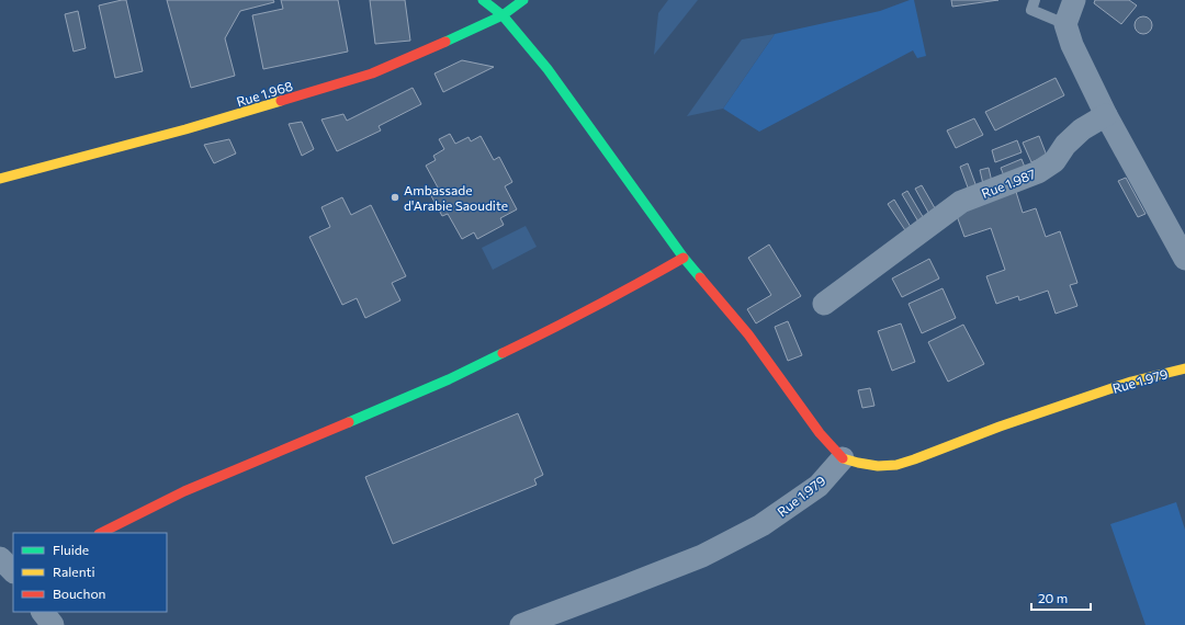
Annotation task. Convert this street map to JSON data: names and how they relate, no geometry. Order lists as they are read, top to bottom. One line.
{"streets":{"street":["Rue 1.968","Rue 1.987","Rue 1.979"]},"places":["Ambassade d'Arabie Saoudite"],"legend":["Fluide","Ralenti","Bouchon"],"scale_bar":"20 m"}
